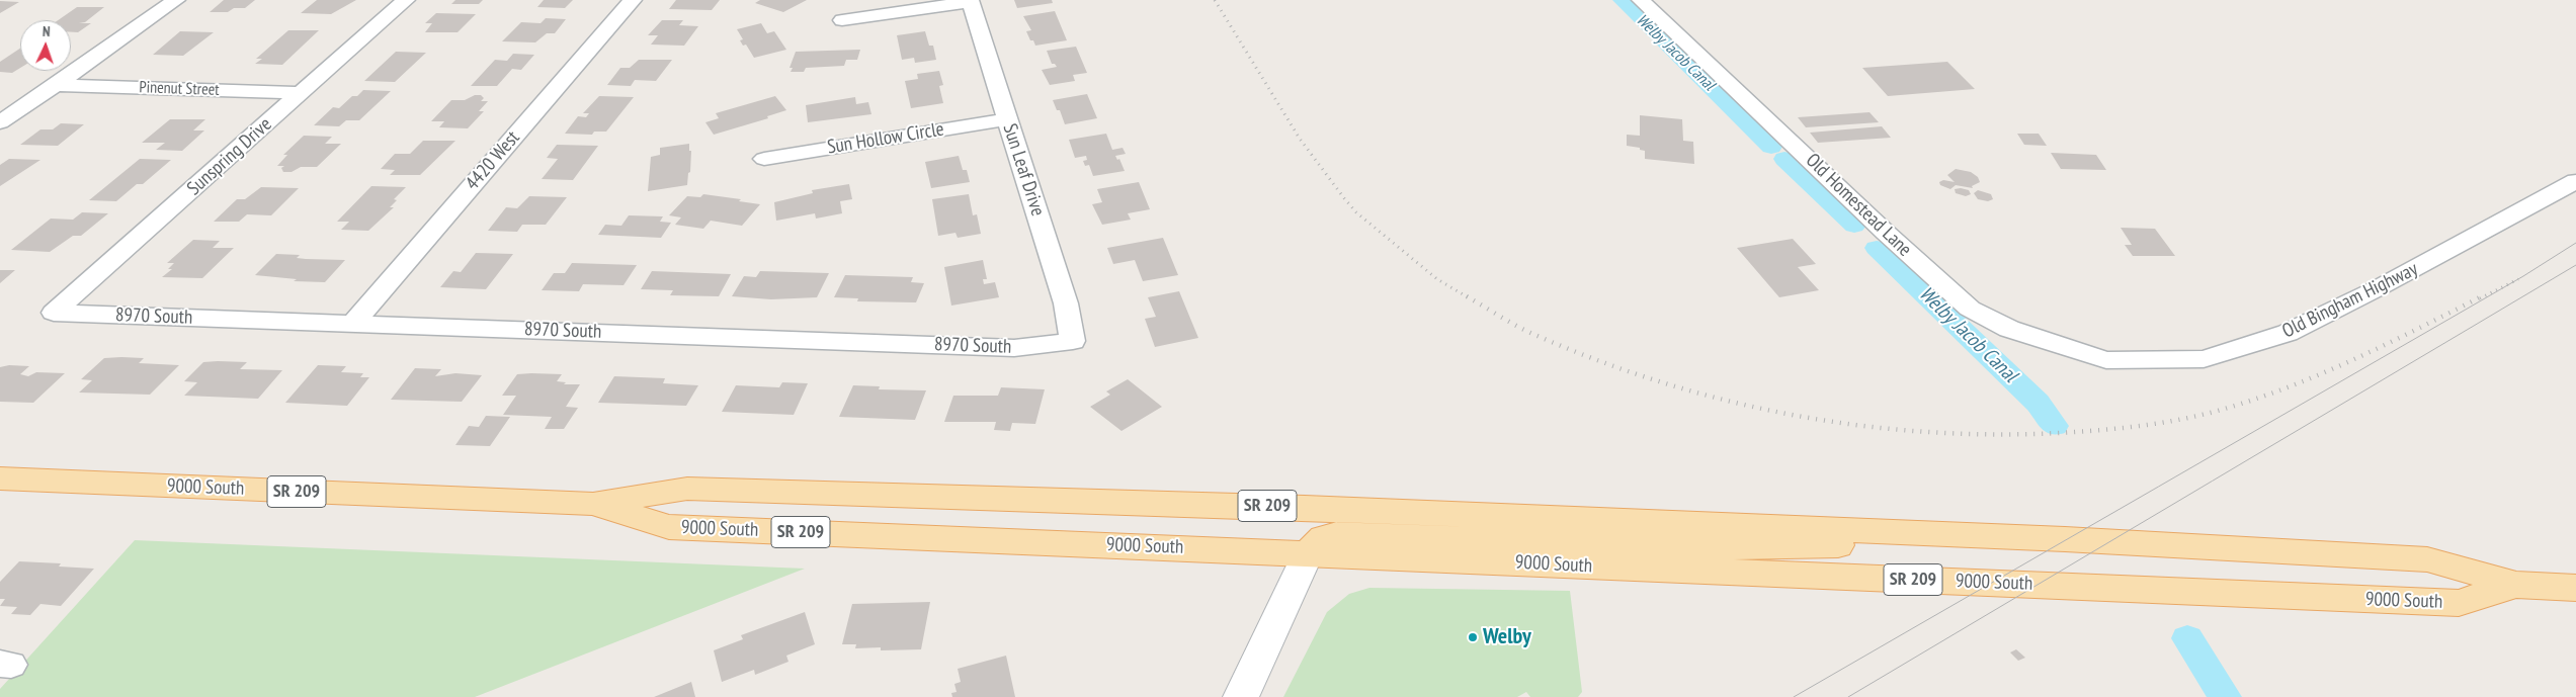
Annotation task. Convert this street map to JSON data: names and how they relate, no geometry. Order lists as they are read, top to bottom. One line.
{"streets":{"main road":["9000 South","SR 209"],"street":["Pinenut Street","Sun Hollow Circle","Sunspring Drive","4420 West","Sun Leaf Drive","Old Homestead Lane","Old Bingham Highway","8970 South"]},"crossings":[["Pinenut Street","Sunspring Drive"],["Sun Hollow Circle","Sun Leaf Drive"],["Sunspring Drive","8970 South"],["4420 West","8970 South"],["Sun Leaf Drive","8970 South"],["Old Homestead Lane","Old Bingham Highway"]],"water":["Welby Jacob Canal"],"places":["Welby"],"north":"top"}
